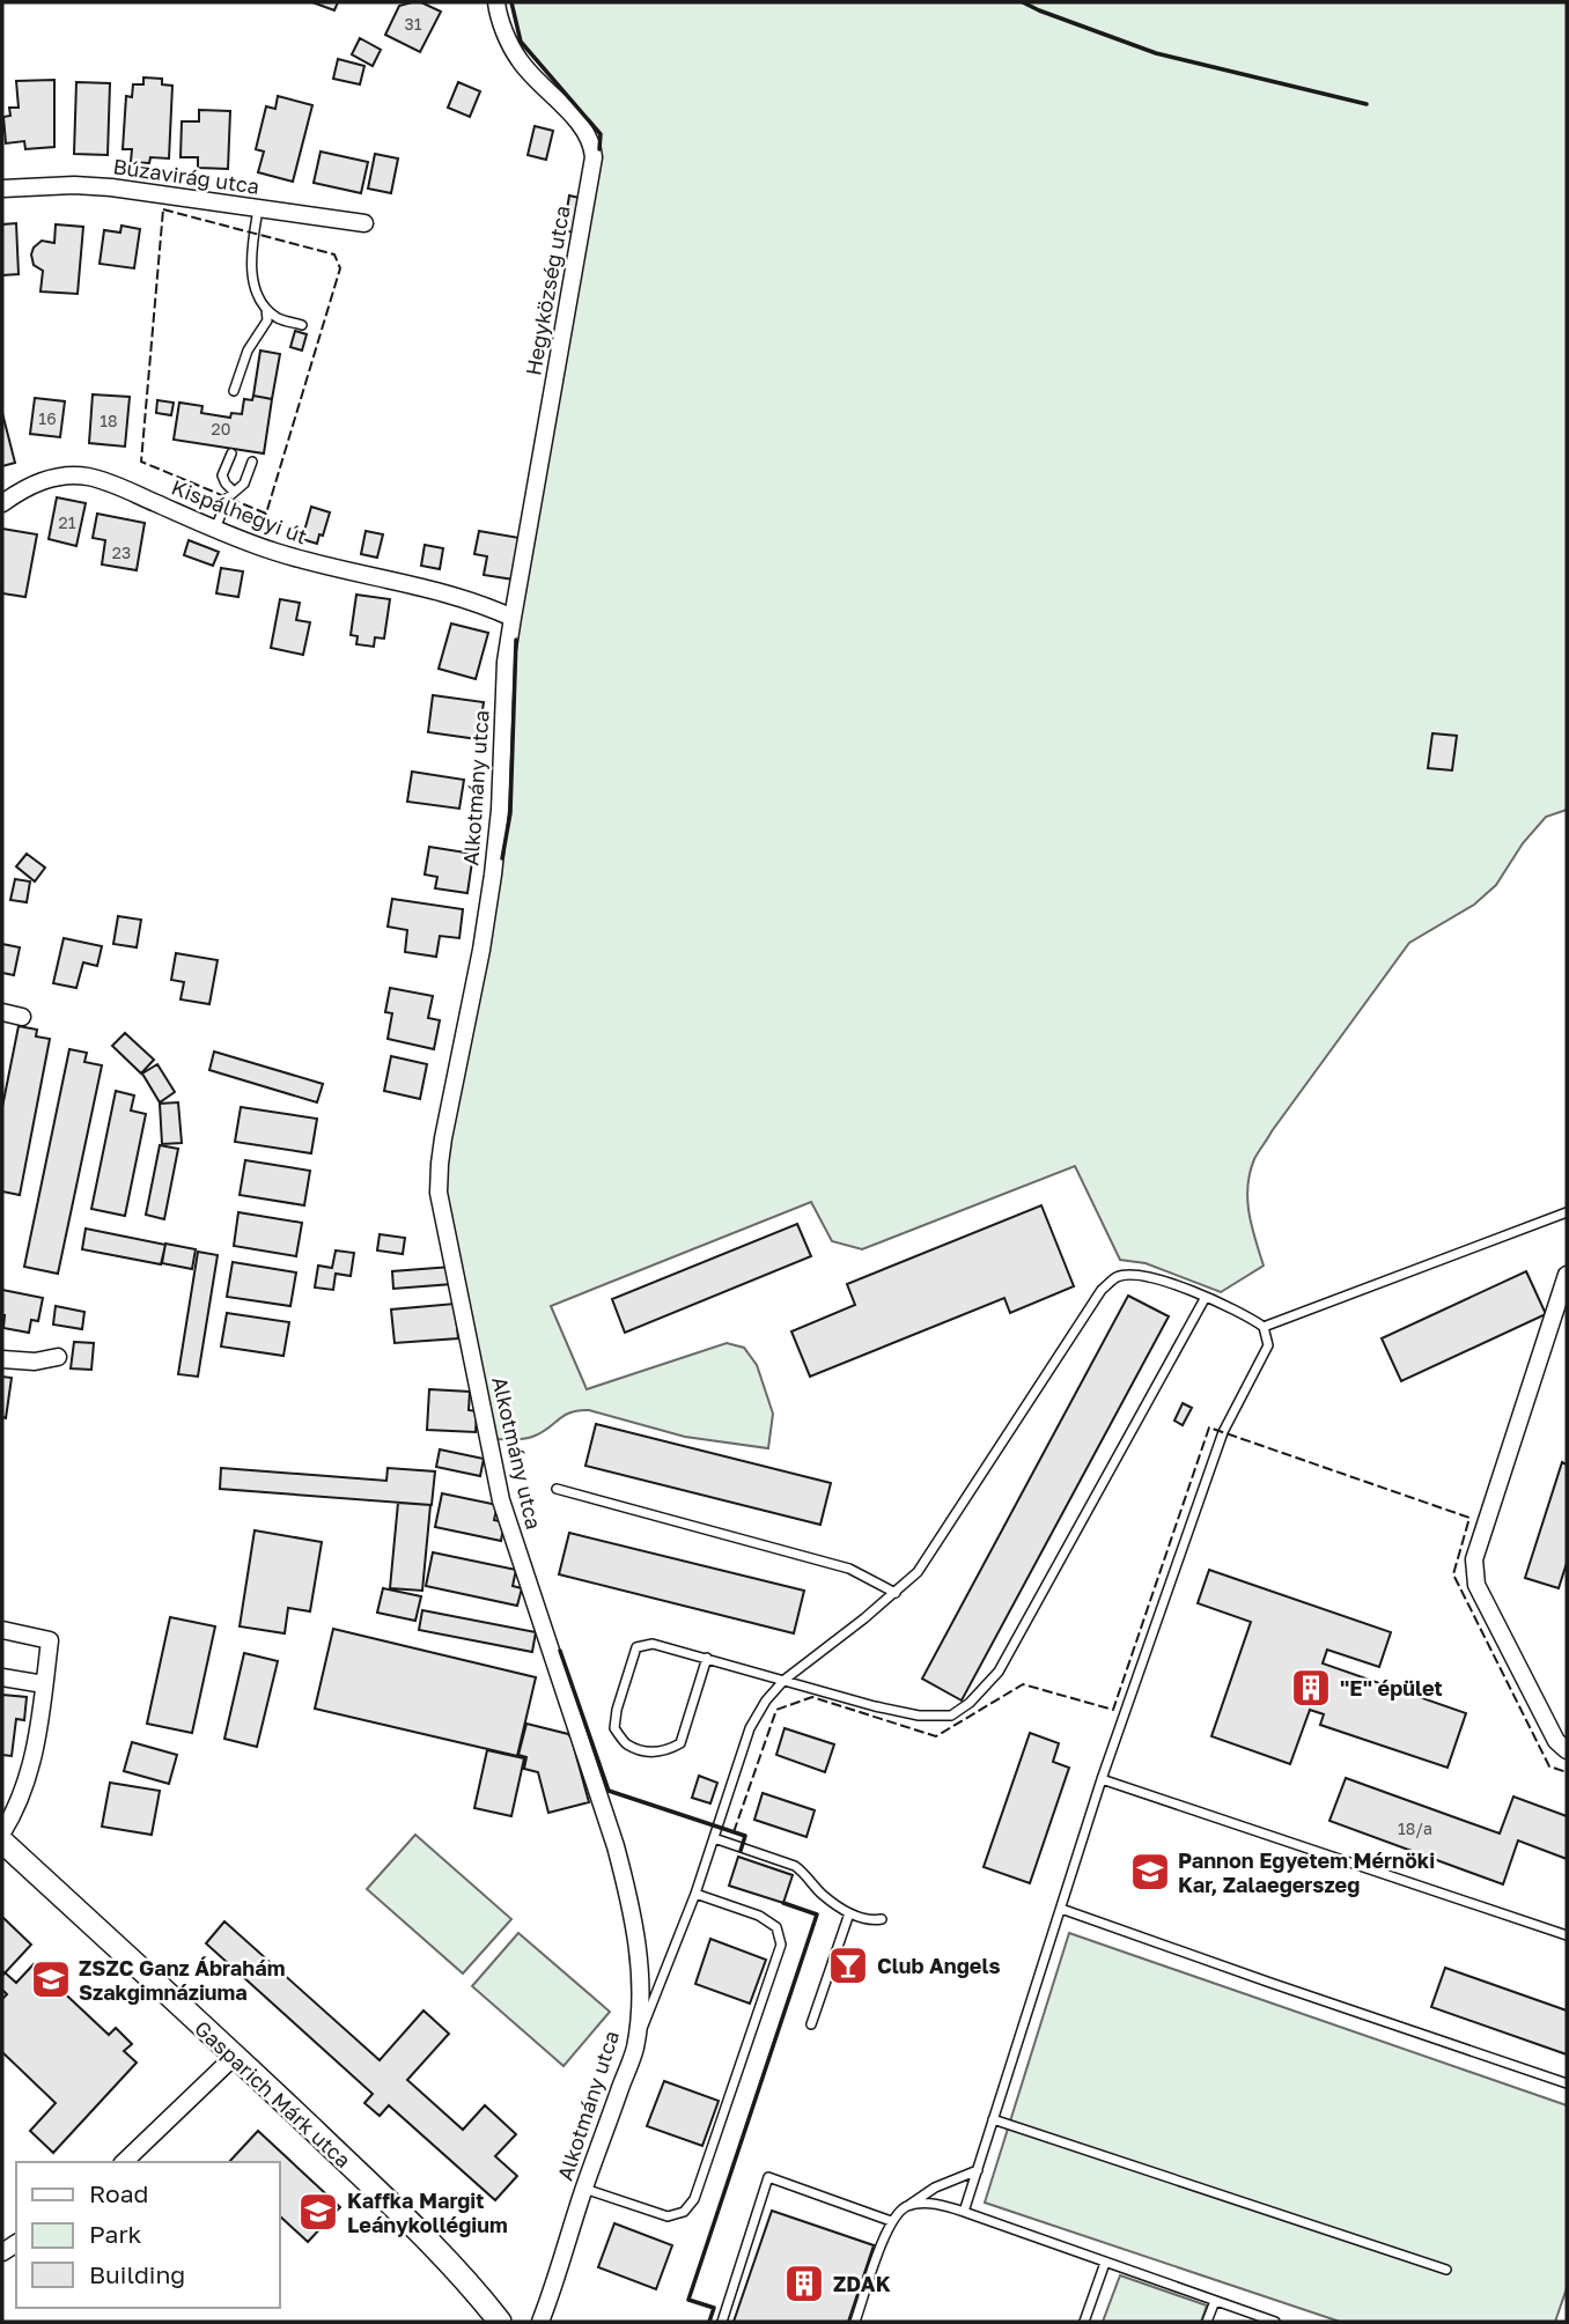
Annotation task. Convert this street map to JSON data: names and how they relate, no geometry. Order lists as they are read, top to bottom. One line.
{"streets":{"street":["Búzavirág utca","Hegyközség utca","Kispálhegyi út","Alkotmány utca","Gasparich Márk utca"]},"crossings":[["Hegyközség utca","Kispálhegyi út"],["Hegyközség utca","Alkotmány utca"],["Kispálhegyi út","Alkotmány utca"]],"places":{"building":["\"E\" épület","ZDAK"],"school or university":["Pannon Egyetem Mérnöki Kar, Zalaegerszeg","ZSZC Ganz Ábrahám Szakgimnáziuma","Kaffka Margit Leánykollégium"],"bar":["Club Angels"]},"house_numbers":["31","16","18","20","21","23","18/a"],"legend":["Road","Park","Building"]}
